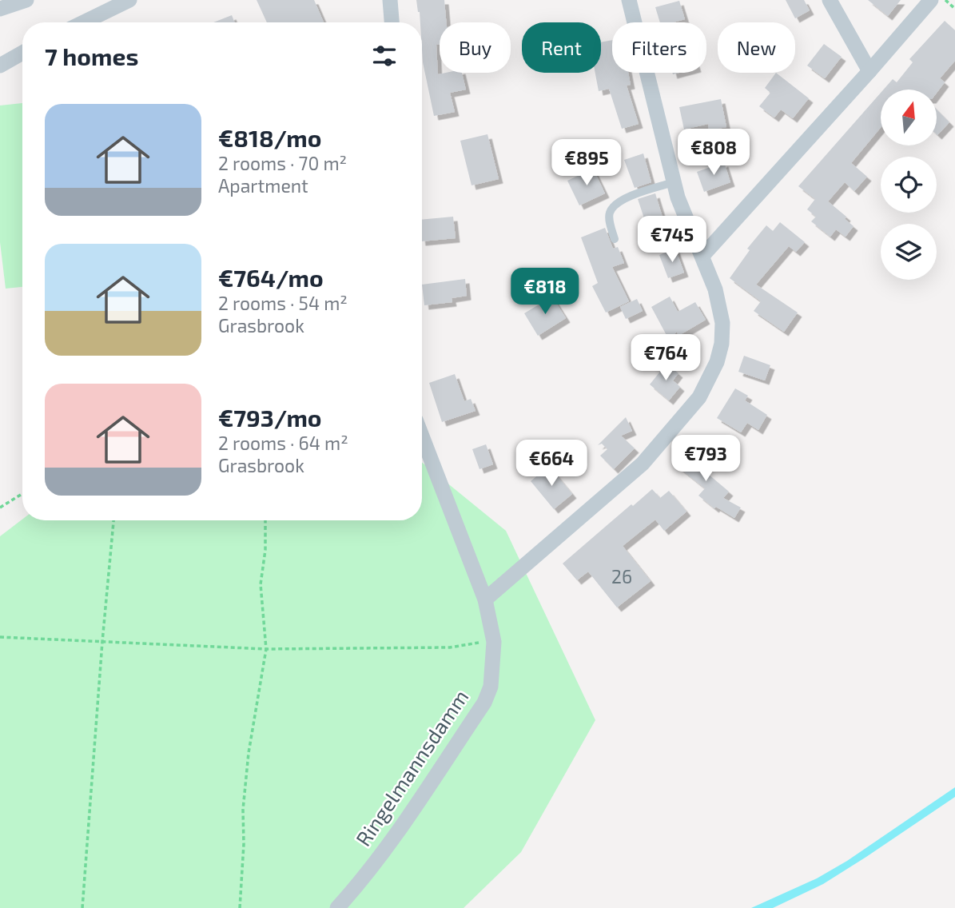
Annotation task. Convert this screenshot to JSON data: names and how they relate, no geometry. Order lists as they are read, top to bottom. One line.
{"streets":{"street":["Ringelmannsdamm"]},"house_numbers":["26"],"north":"top","page":{"chip":["Buy","Rent","Filters","New"],"heading":"7 homes","list":[{"name":"€818/mo","note":"2 rooms · 70 m² · Apartment"},{"name":"€764/mo","note":"2 rooms · 54 m² · Grasbrook"},{"name":"€793/mo","note":"2 rooms · 64 m² · Grasbrook"}],"price":["€808","€895","€745","€818","€764","€793","€664"]}}
